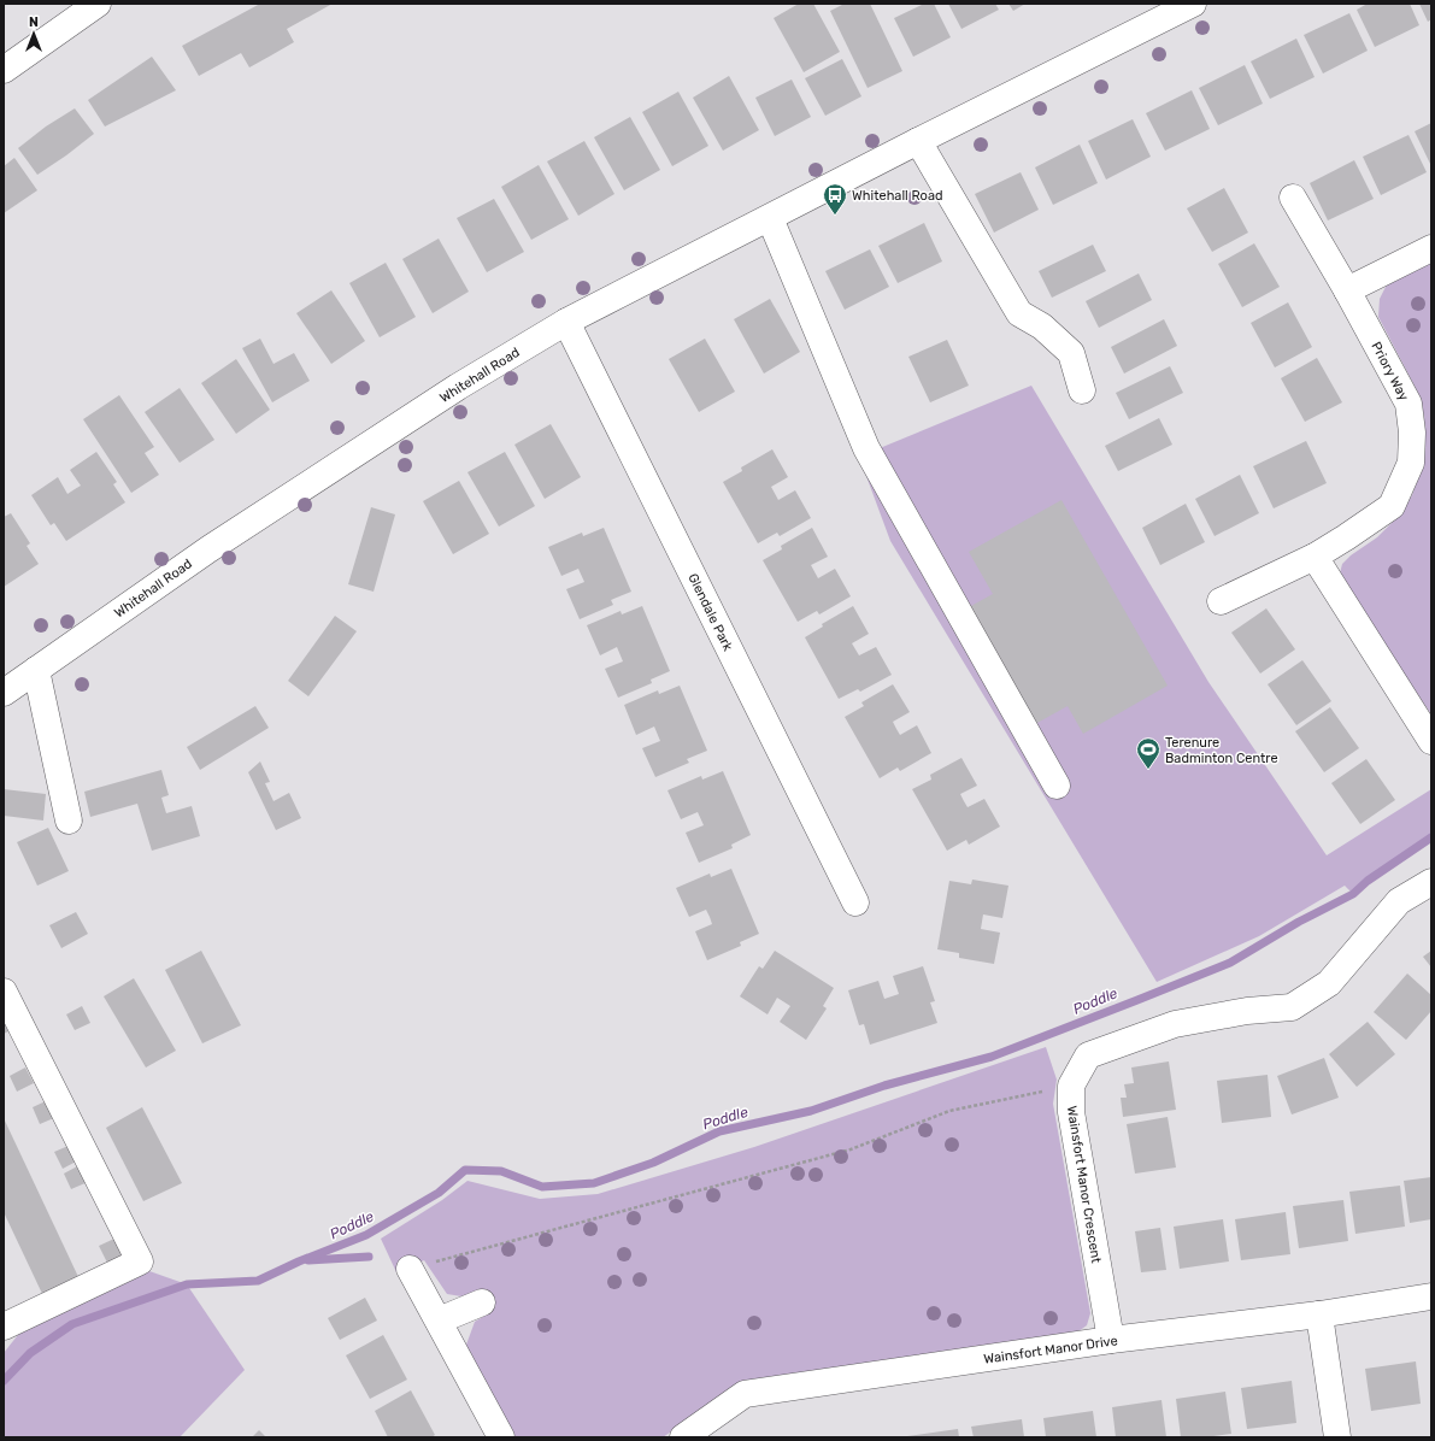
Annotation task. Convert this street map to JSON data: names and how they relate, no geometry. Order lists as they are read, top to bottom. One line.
{"streets":{"street":["Priory Way","Whitehall Road","Glendale Park","Wainsfort Manor Crescent","Wainsfort Manor Drive"]},"crossings":[["Whitehall Road","Glendale Park"],["Wainsfort Manor Crescent","Wainsfort Manor Drive"]],"water":["Poddle"],"places":{"bus stop":["Whitehall Road"],"sports":["Terenure Badminton Centre"]},"north":"top"}
